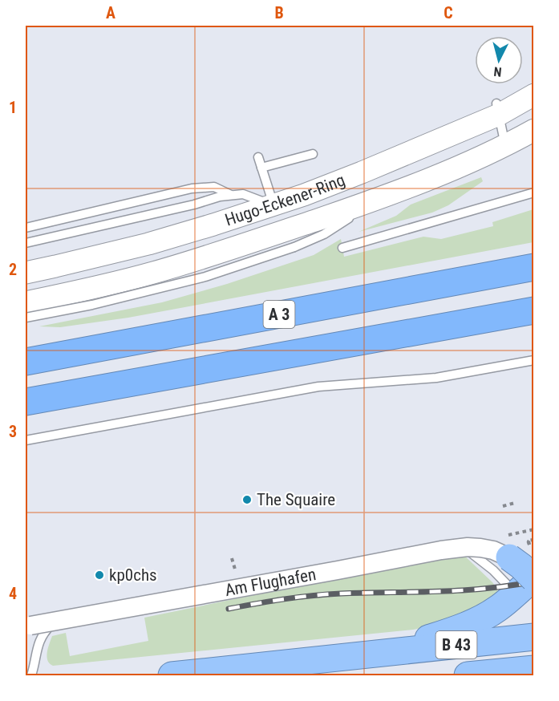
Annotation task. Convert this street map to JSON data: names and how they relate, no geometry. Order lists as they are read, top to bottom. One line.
{"streets":{"highway":["A 3","B 43"],"street":["Hugo-Eckener-Ring","Am Flughafen"]},"places":["The Squaire","kp0chs"],"north":"bottom","grid":{"columns":["A","B","C"],"rows":["1","2","3","4"]}}
